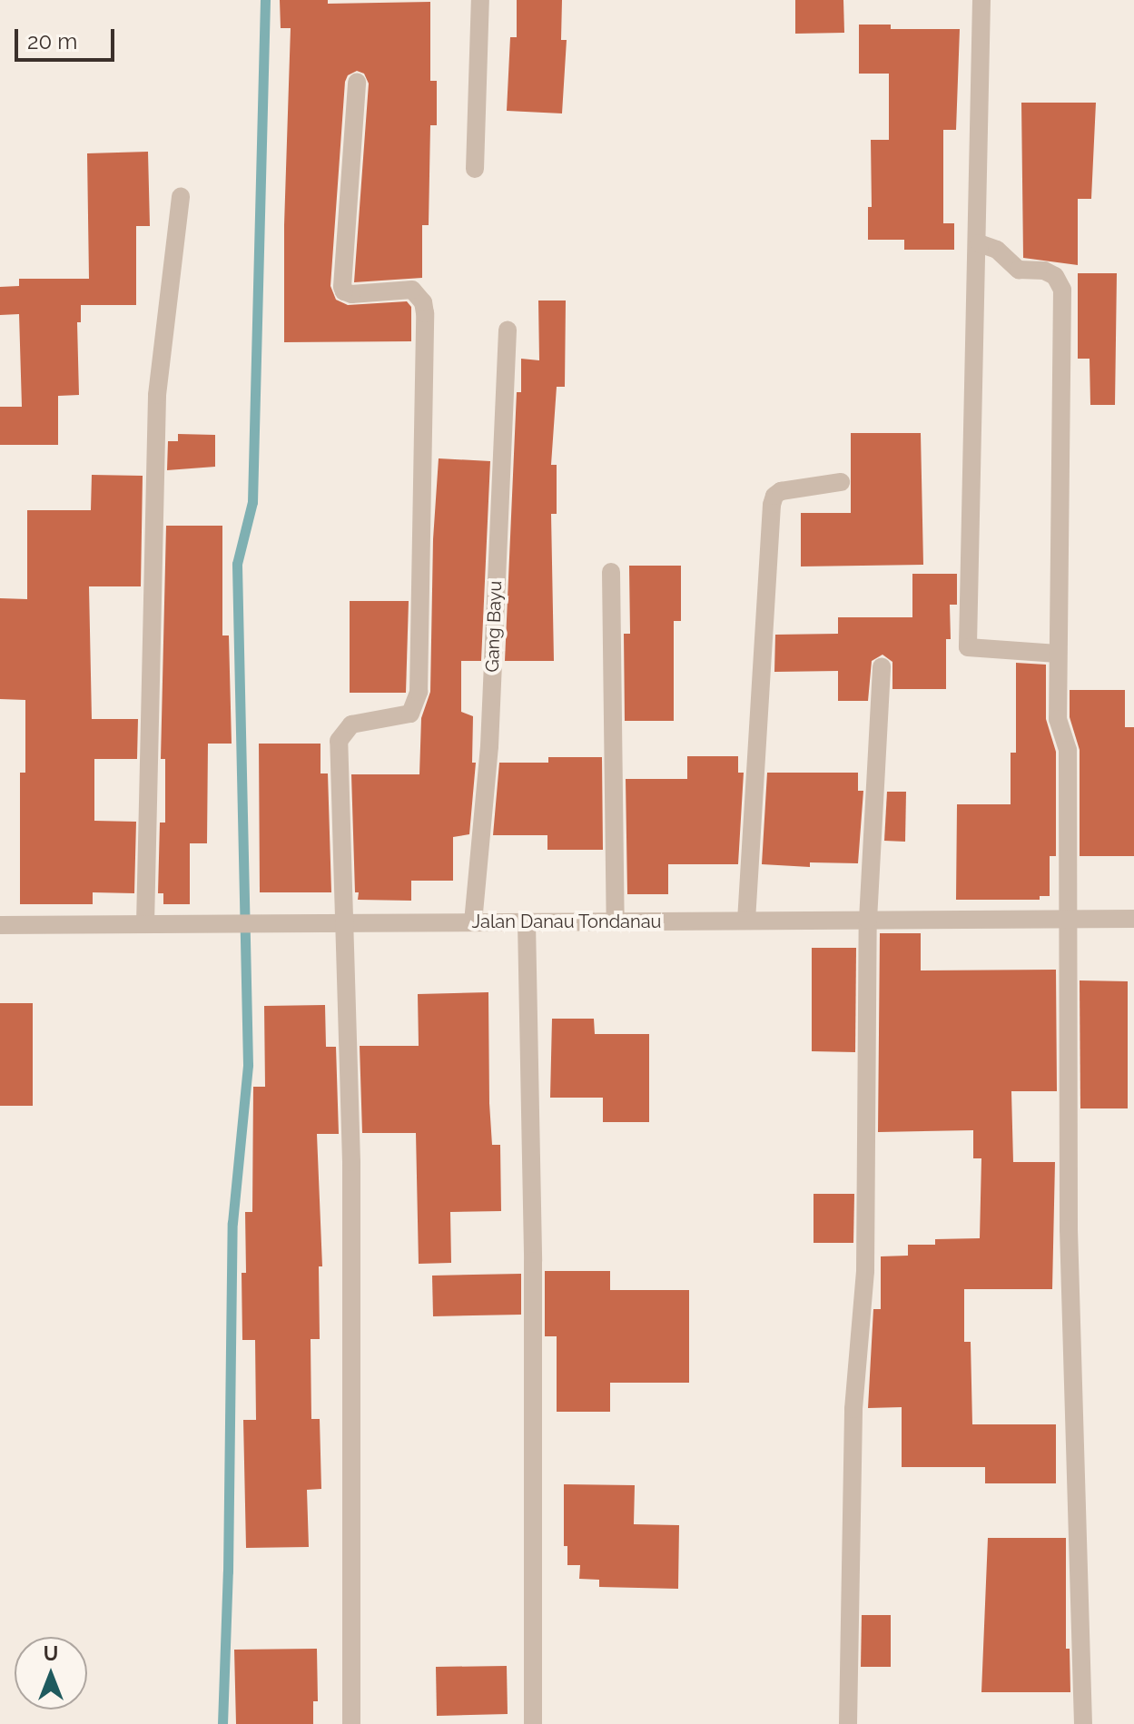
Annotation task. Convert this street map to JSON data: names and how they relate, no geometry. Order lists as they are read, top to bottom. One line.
{"streets":{"street":["Gang Bayu","Jalan Danau Tondanau"]},"crossings":[["Gang Bayu","Jalan Danau Tondanau"]],"scale_bar":"20 m","north":"top"}
